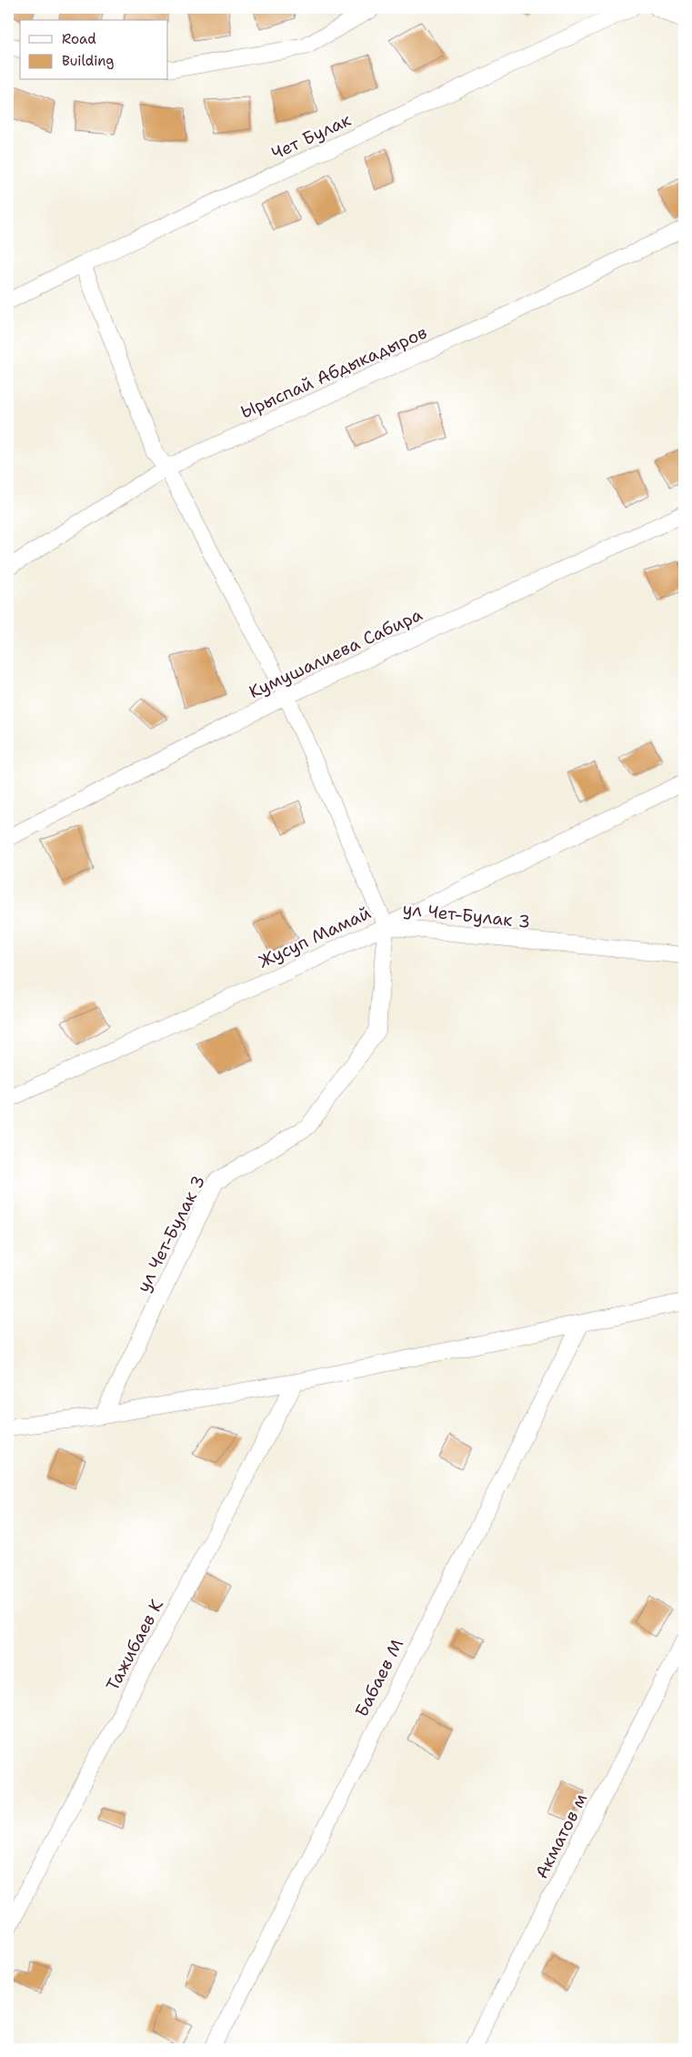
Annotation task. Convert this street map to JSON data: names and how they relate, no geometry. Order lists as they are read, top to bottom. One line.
{"streets":{"street":["Чет Булак","Ырыспай Абдыкадыров","Кумушалиева Сабира","ул Чет-Булак 3","Жусуп Мамай","Тажибаев К","Бабаев М","Акматов м"]},"crossings":[["ул Чет-Булак 3","Жусуп Мамай"]],"legend":["Road","Building"]}
